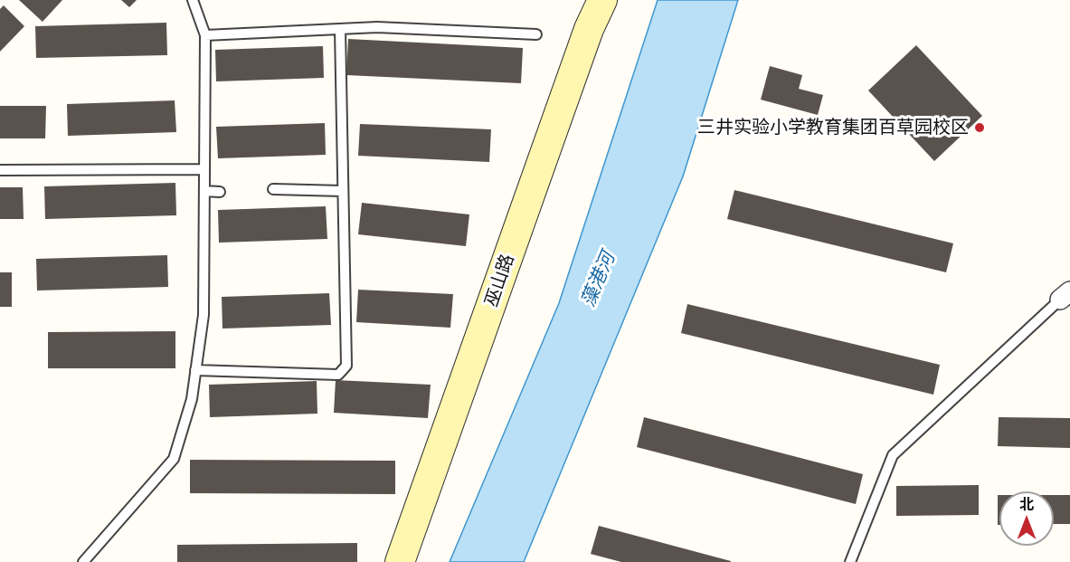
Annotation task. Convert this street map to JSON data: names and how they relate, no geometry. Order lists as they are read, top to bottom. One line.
{"streets":{"street":["巫山路"]},"water":["藻港河"],"places":["三井实验小学教育集团百草园校区"],"north":"top"}
